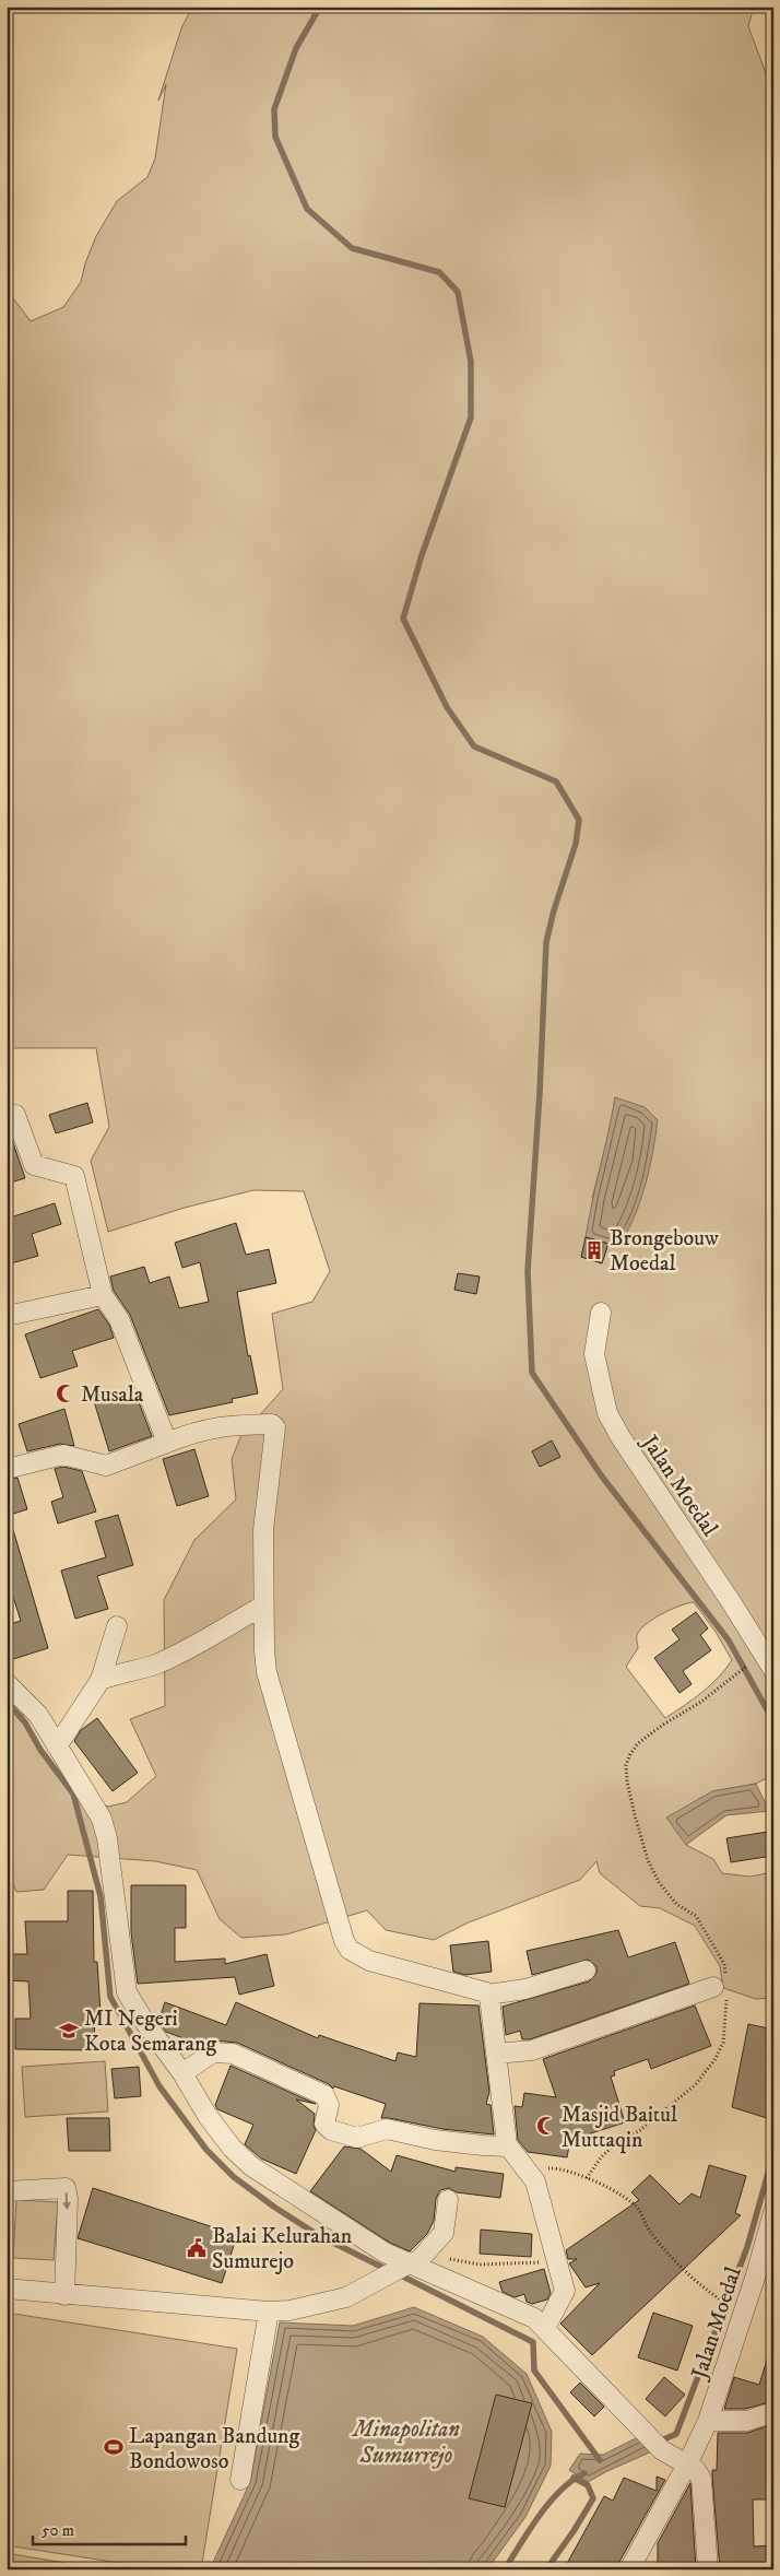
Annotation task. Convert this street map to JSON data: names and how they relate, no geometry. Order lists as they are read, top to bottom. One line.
{"streets":{"street":["Jalan Moedal"]},"water":["Minapolitan Sumurrejo"],"places":{"building":["Brongebouw Moedal"],"mosque":["Musala","Masjid Baitul Muttaqin"],"school or university":["MI Negeri Kota Semarang"],"public building":["Balai Kelurahan Sumurejo"],"sports":["Lapangan Bandung Bondowoso"]},"scale_bar":"50 m"}
